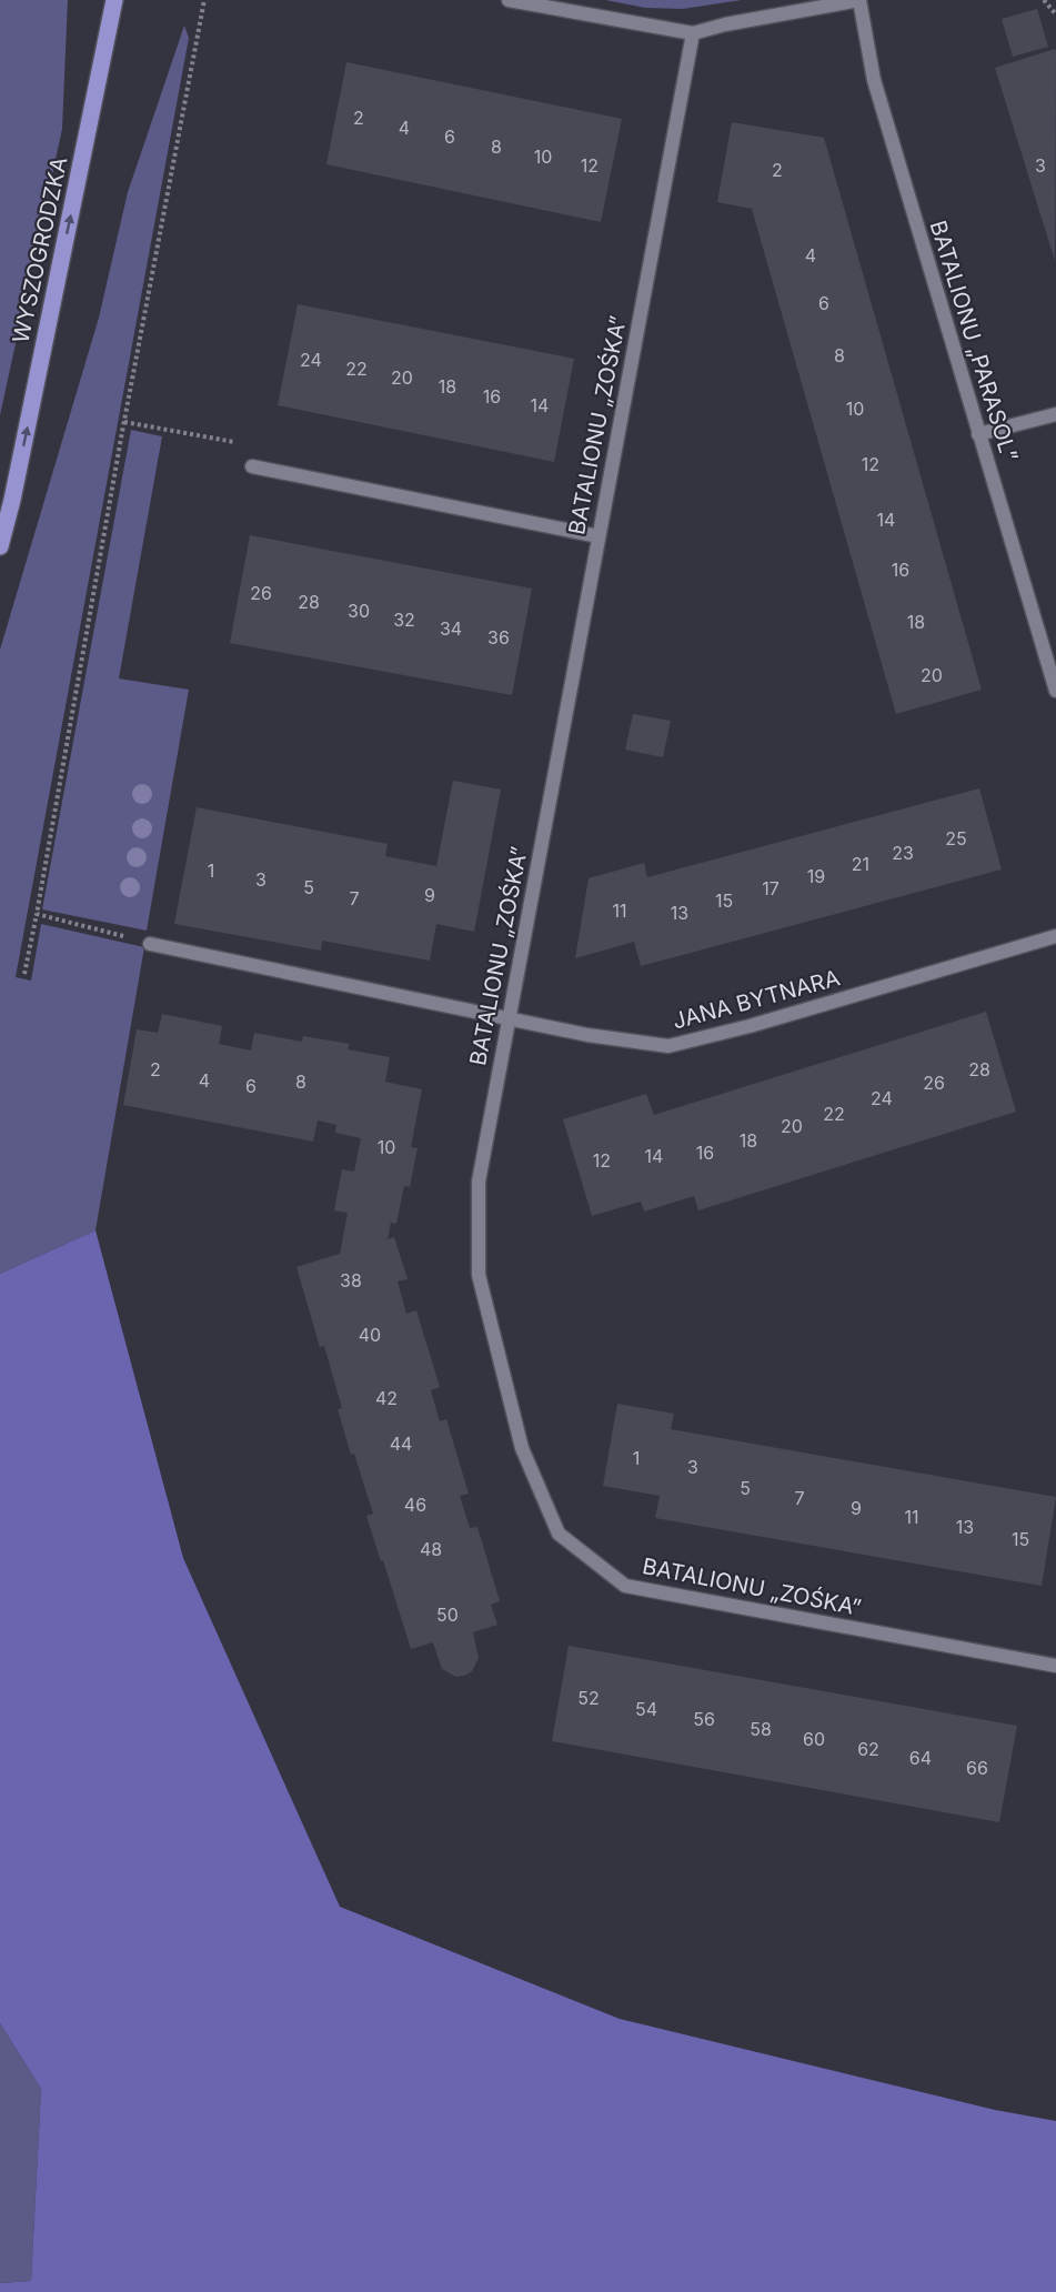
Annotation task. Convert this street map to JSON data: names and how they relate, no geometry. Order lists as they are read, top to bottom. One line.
{"streets":{"main road":["WYSZOGRODZKA"],"street":["BATALIONU „PARASOL”","BATALIONU „ZOŚKA”","JANA BYTNARA"]},"crossings":[["BATALIONU „ZOŚKA”","JANA BYTNARA"]],"one_way":["WYSZOGRODZKA"],"house_numbers":["2","4","6","8","10","12","3","2","4","6","8","24","22","20","18","16","14","10","12","14","16","26","28","30","32","18","34","36","20","25","23","21","1","19","3","5","17","9","7","15","11","13","2","28","4","8","26","6","24","22","20","18","10","16","14","12","38","40","42","44","1","3","5","7","46","9","11","13","15","48","50","52","54","56","58","60","62","64","66"]}
